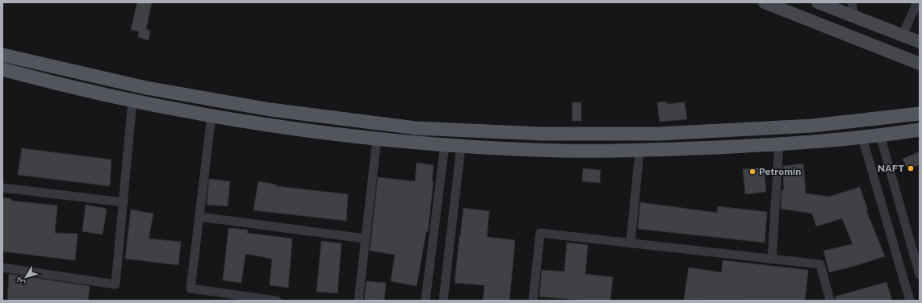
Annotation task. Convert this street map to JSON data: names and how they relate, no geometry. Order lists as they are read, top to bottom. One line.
{"places":["NAFT","Petromin"],"north":"bottom left"}
